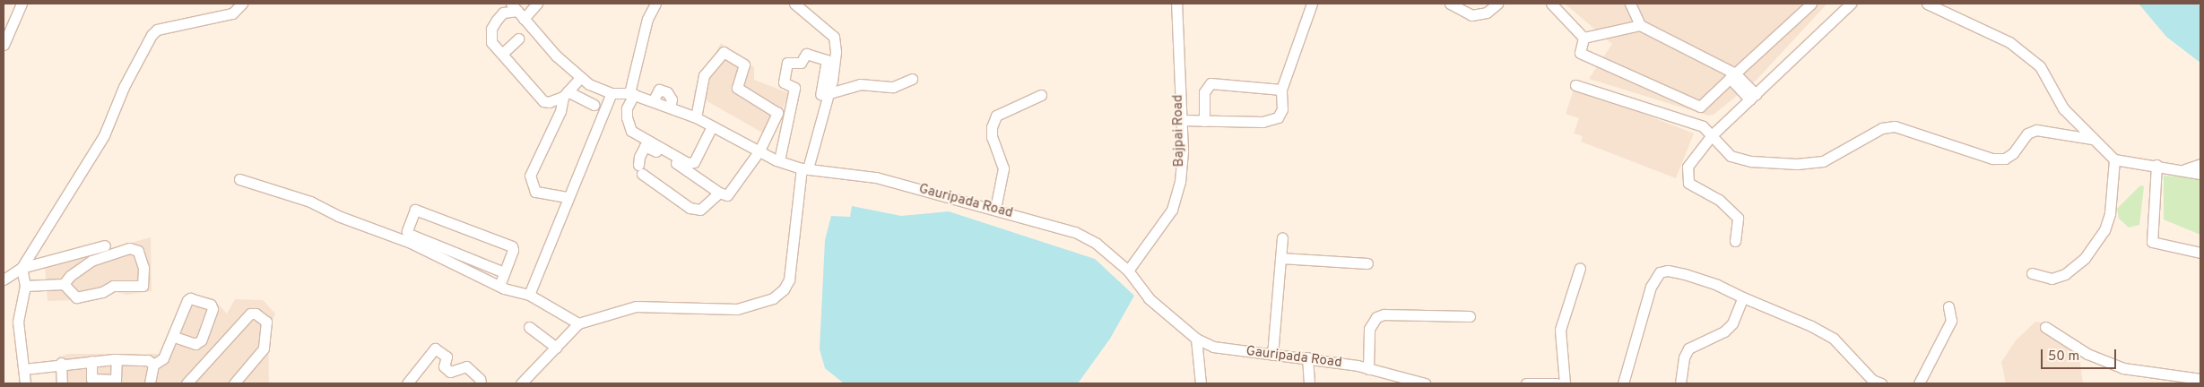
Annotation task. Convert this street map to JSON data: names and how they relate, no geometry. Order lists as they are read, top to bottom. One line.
{"streets":{"street":["Bajpai Road","Gauripada Road"]},"crossings":[["Bajpai Road","Gauripada Road"]],"scale_bar":"50 m"}
